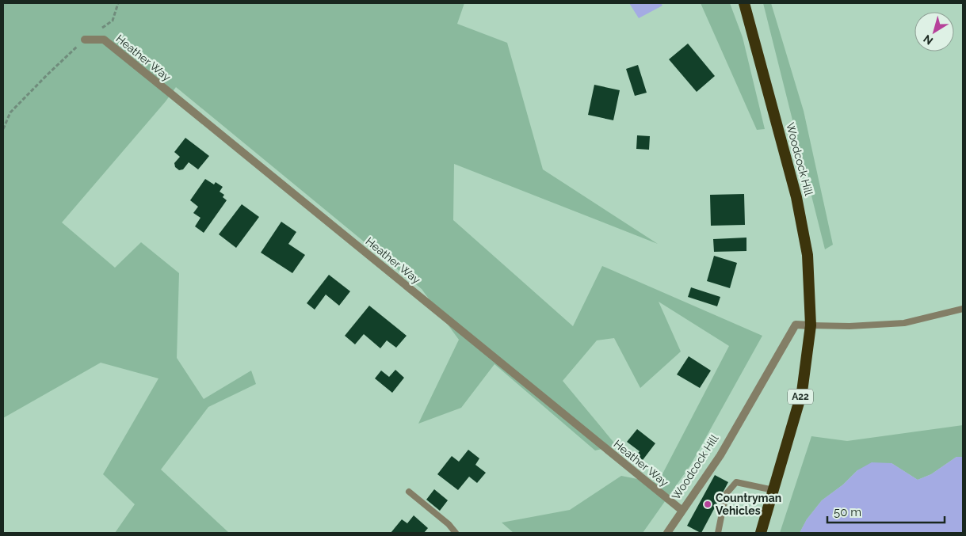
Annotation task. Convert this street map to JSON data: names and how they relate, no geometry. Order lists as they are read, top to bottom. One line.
{"streets":{"highway":["Woodcock Hill","A22"],"street":["Heather Way"]},"crossings":[["Heather Way","Woodcock Hill"]],"places":["Countryman Vehicles"],"scale_bar":"50 m","north":"bottom left"}
